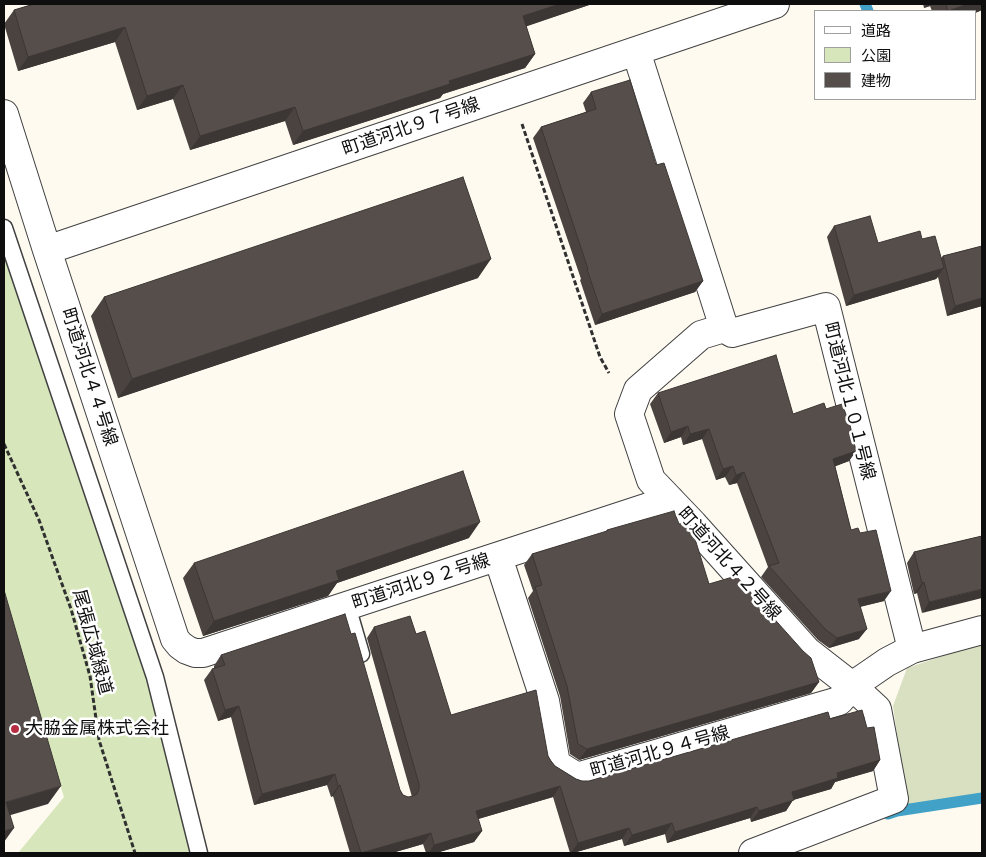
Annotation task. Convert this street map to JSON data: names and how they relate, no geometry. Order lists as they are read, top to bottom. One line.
{"streets":{"street":["町道河北９７号線","町道河北４４号線","町道河北１０１号線","町道河北４２号線","町道河北９２号線","町道河北９４号線"],"path":["尾張広域緑道"]},"crossings":[["町道河北９７号線","町道河北４４号線"],["町道河北４４号線","町道河北９２号線"],["町道河北４２号線","町道河北９２号線"],["町道河北４２号線","町道河北９４号線"],["町道河北９２号線","町道河北９４号線"]],"places":["大脇金属株式会社"],"legend":["道路","公園","建物"]}
